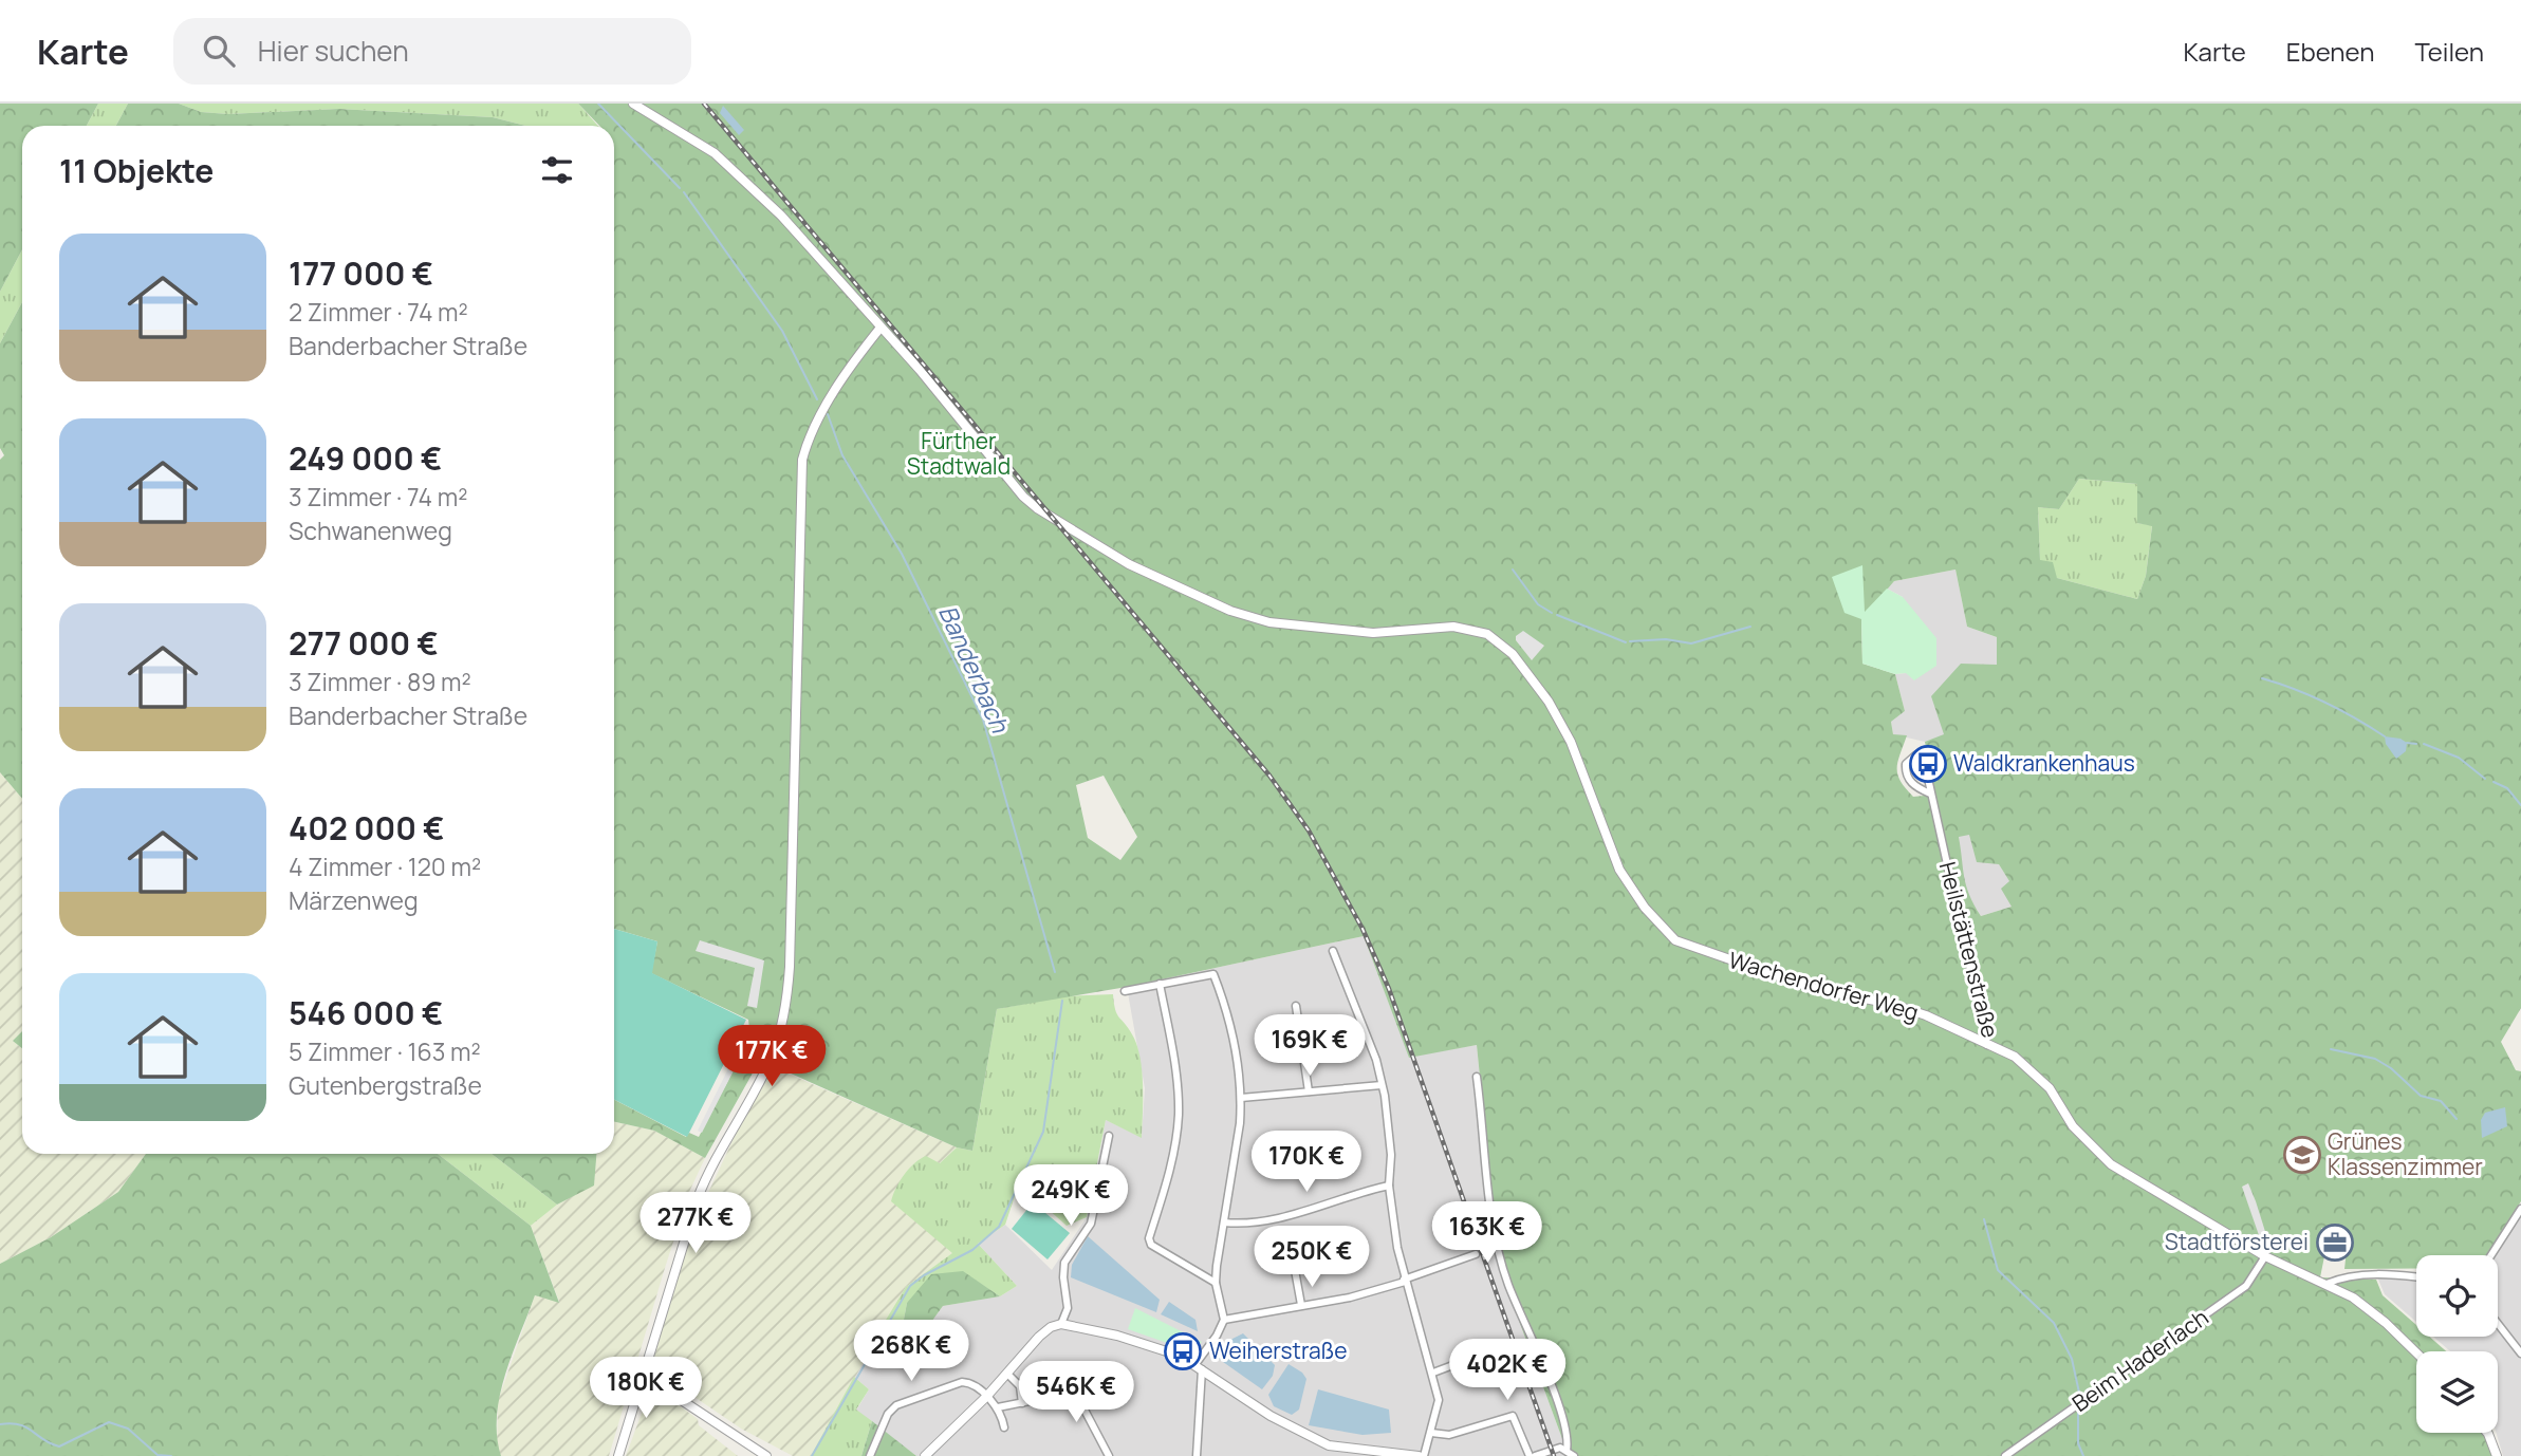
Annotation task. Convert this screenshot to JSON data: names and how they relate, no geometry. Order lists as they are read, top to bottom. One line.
{"streets":{"street":["Heilstättenstraße","Wachendorfer Weg","Beim Haderlach"]},"crossings":[["Heilstättenstraße","Wachendorfer Weg"],["Heilstättenstraße","Beim Haderlach"]],"water":["Banderbach"],"parks":["Fürther Stadtwald"],"places":{"bus stop":["Waldkrankenhaus","Weiherstraße"],"school or university":["Grünes Klassenzimmer"],"office":["Stadtförsterei"]},"page":{"header":"Karte","search":"Hier suchen","nav":["Karte","Ebenen","Teilen"],"heading":"11 Objekte","list":[{"name":"177 000 €","note":"2 Zimmer · 74 m² · Banderbacher Straße"},{"name":"249 000 €","note":"3 Zimmer · 74 m² · Schwanenweg"},{"name":"277 000 €","note":"3 Zimmer · 89 m² · Banderbacher Straße"},{"name":"402 000 €","note":"4 Zimmer · 120 m² · Märzenweg"},{"name":"546 000 €","note":"5 Zimmer · 163 m² · Gutenbergstraße"}],"price":["169K €","177K €","170K €","249K €","277K €","163K €","250K €","268K €","402K €","180K €","546K €"]}}
